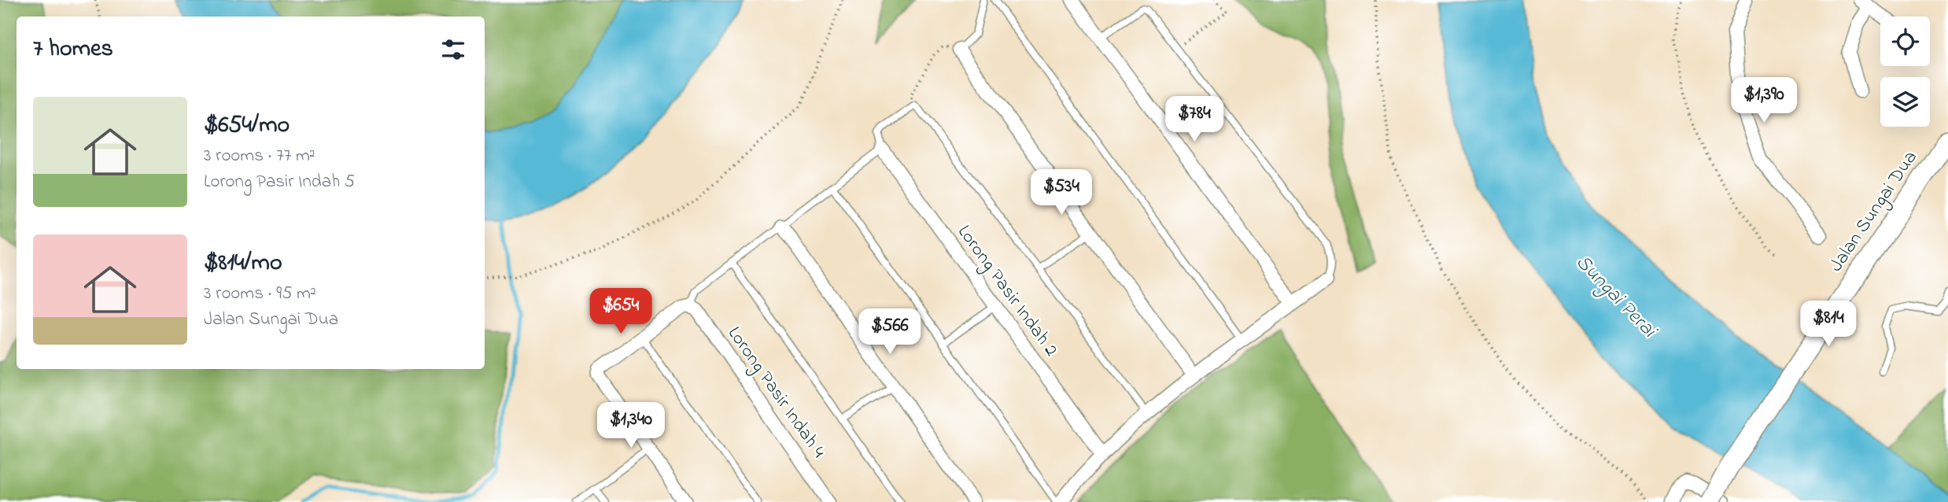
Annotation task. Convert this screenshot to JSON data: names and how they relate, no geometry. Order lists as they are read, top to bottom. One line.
{"streets":{"main road":["Jalan Sungai Dua"],"street":["Lorong Pasir Indah 2","Lorong Pasir Indah 4"]},"water":["Sungai Perai"],"page":{"heading":"7 homes","price":["$1,390","$784","$534","$654","$814","$566","$1,340"],"list":[{"name":"$654/mo","note":"3 rooms · 77 m² · Lorong Pasir Indah 5"},{"name":"$814/mo","note":"3 rooms · 95 m² · Jalan Sungai Dua"}]}}
